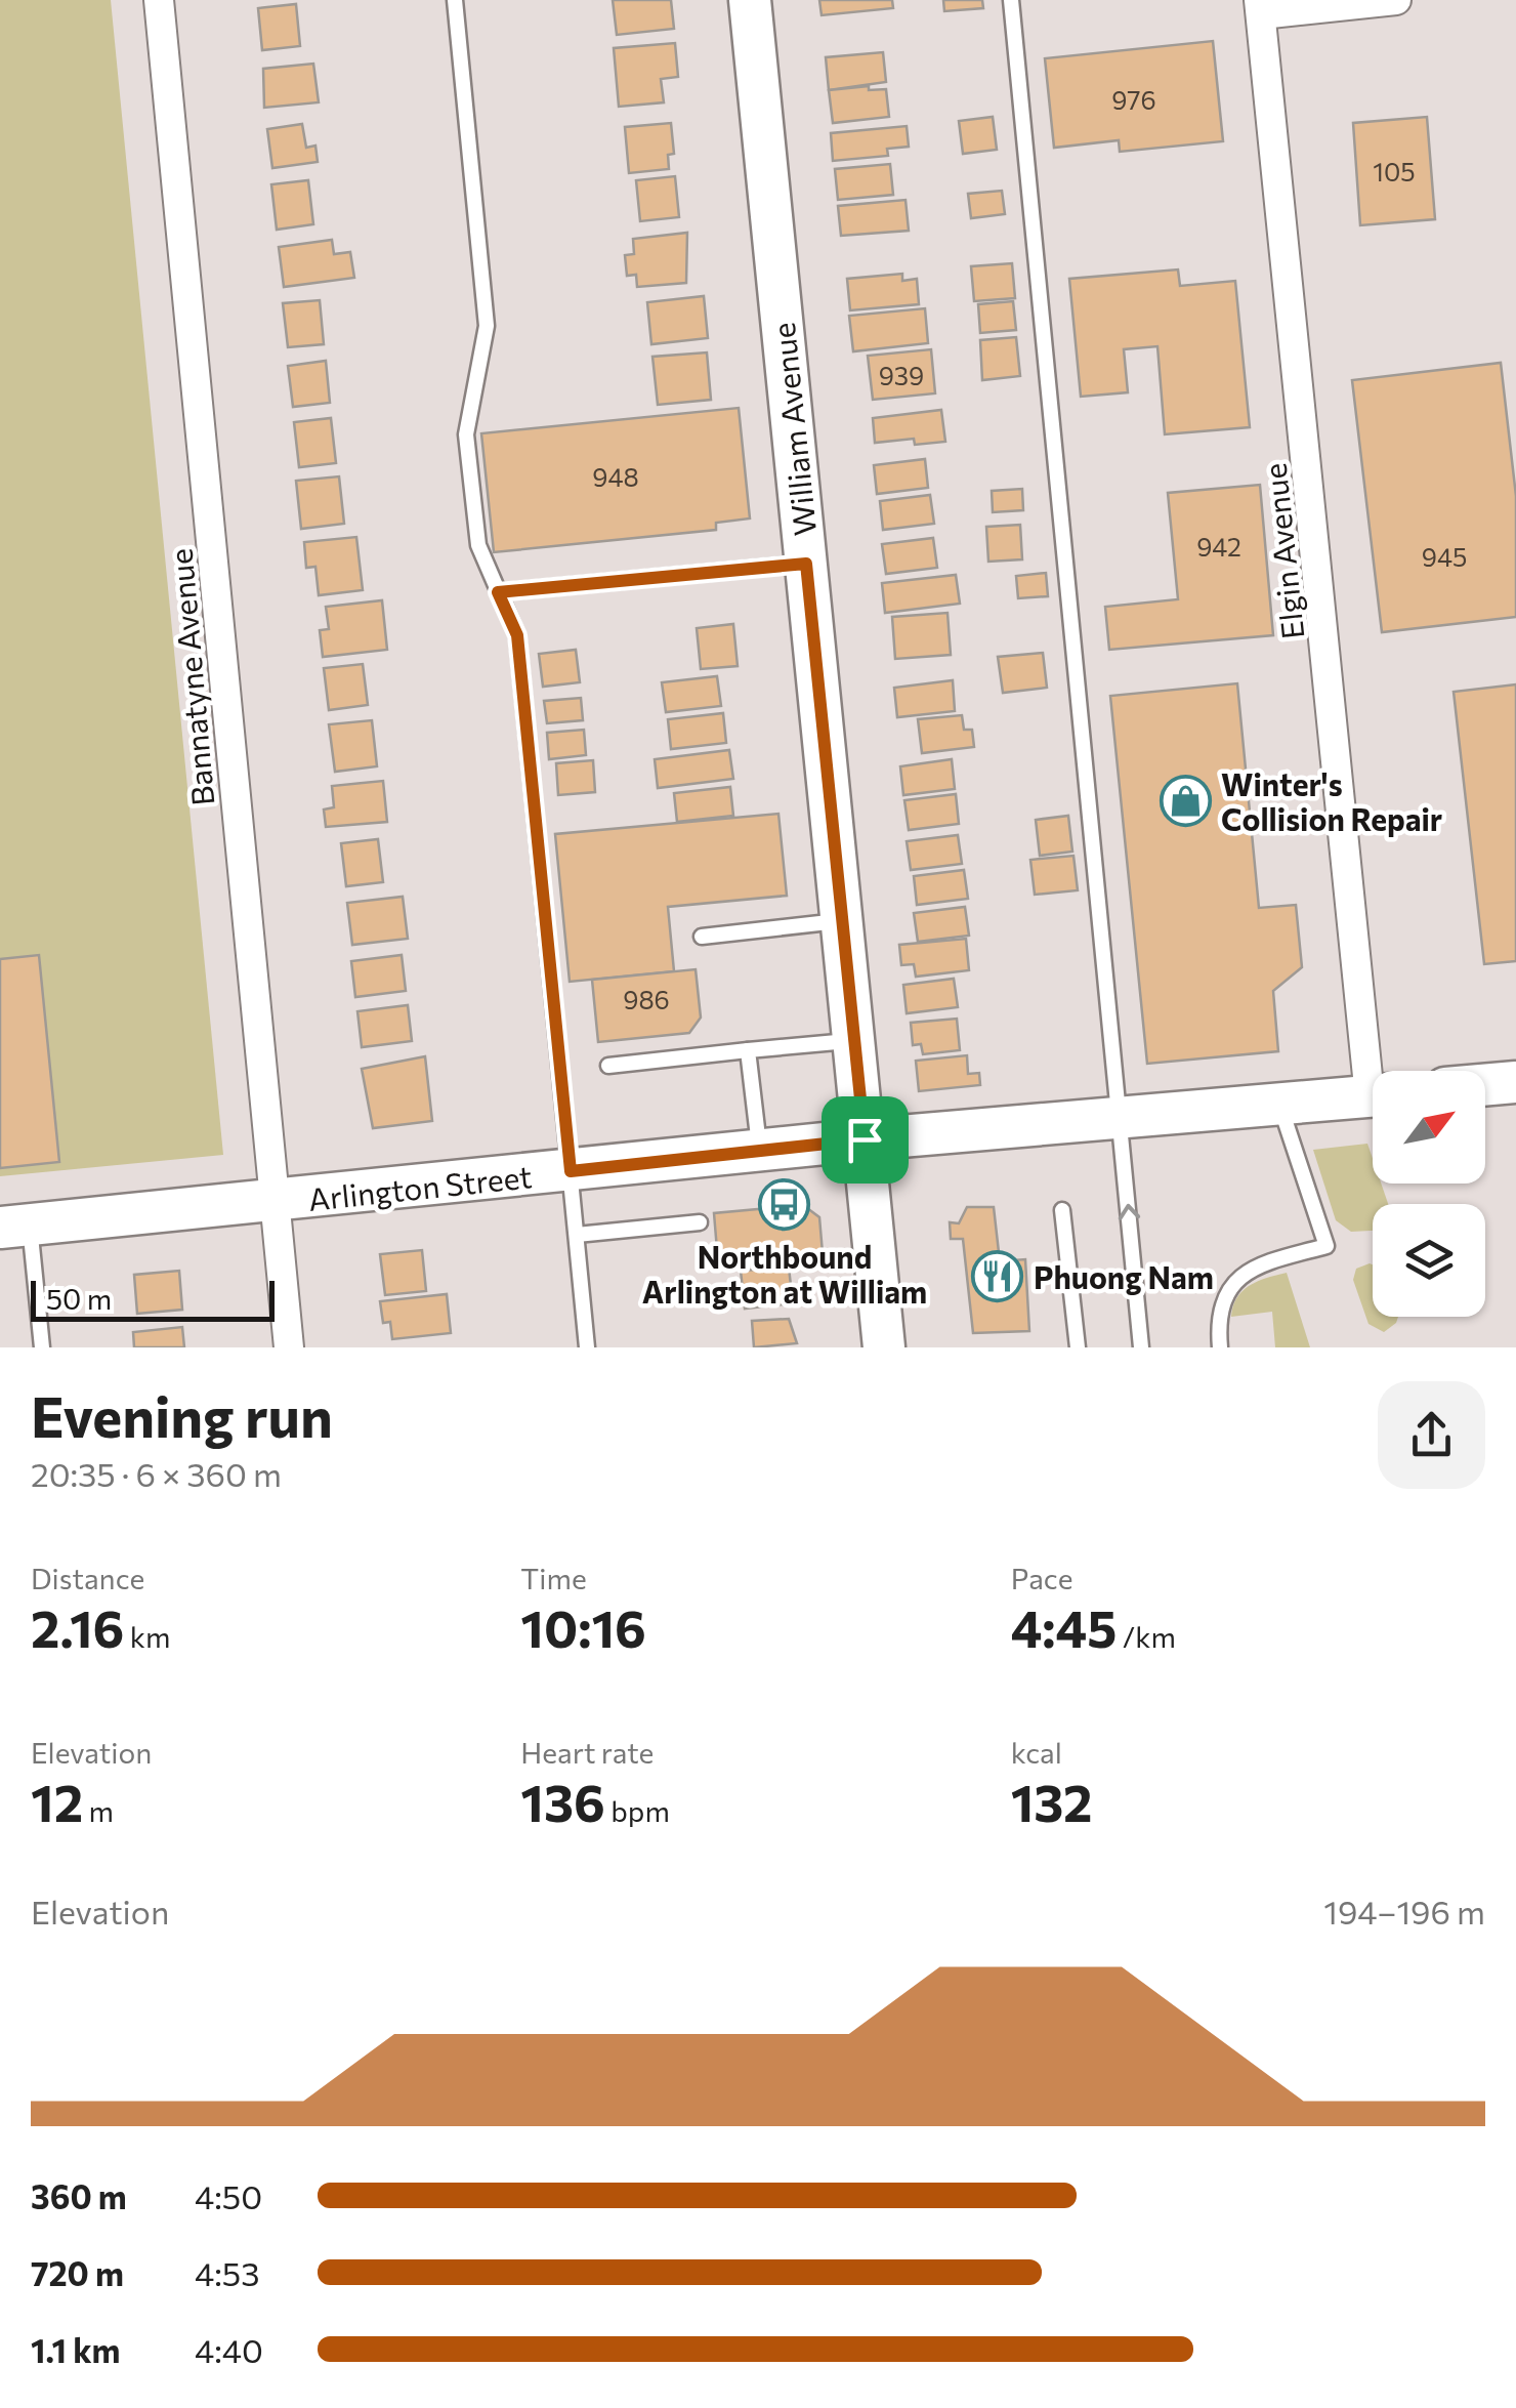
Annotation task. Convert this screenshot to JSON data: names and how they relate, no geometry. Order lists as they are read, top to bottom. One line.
{"streets":{"main road":["William Avenue","Arlington Street"],"street":["Elgin Avenue","Bannatyne Avenue"]},"crossings":[["William Avenue","Arlington Street"],["Bannatyne Avenue","Arlington Street"]],"places":{"shop":["Winter's Collision Repair"],"bus stop":["Northbound Arlington at William"],"restaurant":["Phuong Nam"]},"house_numbers":["976","105","939","948","942","945","986"],"scale_bar":"50 m","north":"top right","page":{"scale":"50 m","heading":["Evening run","20:35 · 6 × 360 m"],"stats":[["Distance","2.16 km"],["Time","10:16"],["Pace","4:45 /km"],["Elevation","12 m"],["Heart rate","136 bpm"],["kcal","132"]],"chart":["Elevation","194–196 m"],"list":[{"name":"360 m","note":"4:50"},{"name":"720 m","note":"4:53"},{"name":"1.1 km","note":"4:40"}]}}
